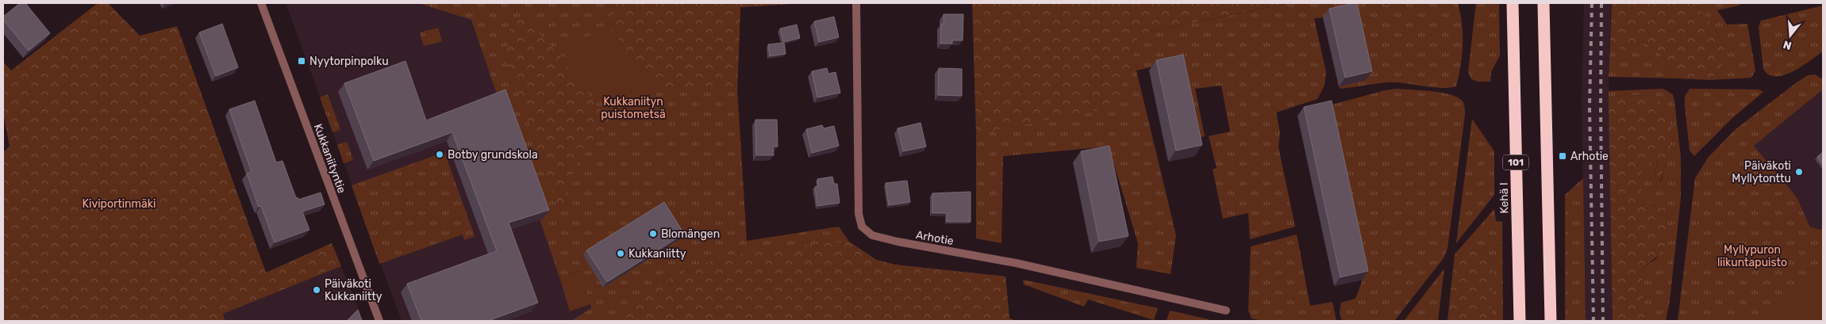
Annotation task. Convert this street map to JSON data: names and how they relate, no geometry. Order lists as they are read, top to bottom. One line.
{"streets":{"highway":["101","Kehä I"],"street":["Kukkaniityntie","Arhotie"]},"parks":["Kukkaniityn puistometsä","Kiviportinmäki","Myllypuron liikuntapuisto"],"places":{"transit":["Nyytorpinpolku","Arhotie"],"other":["Botby grundskola","Päiväkoti Myllytonttu","Blomängen","Kukkaniitty","Päiväkoti Kukkaniitty"]},"north":"bottom"}
